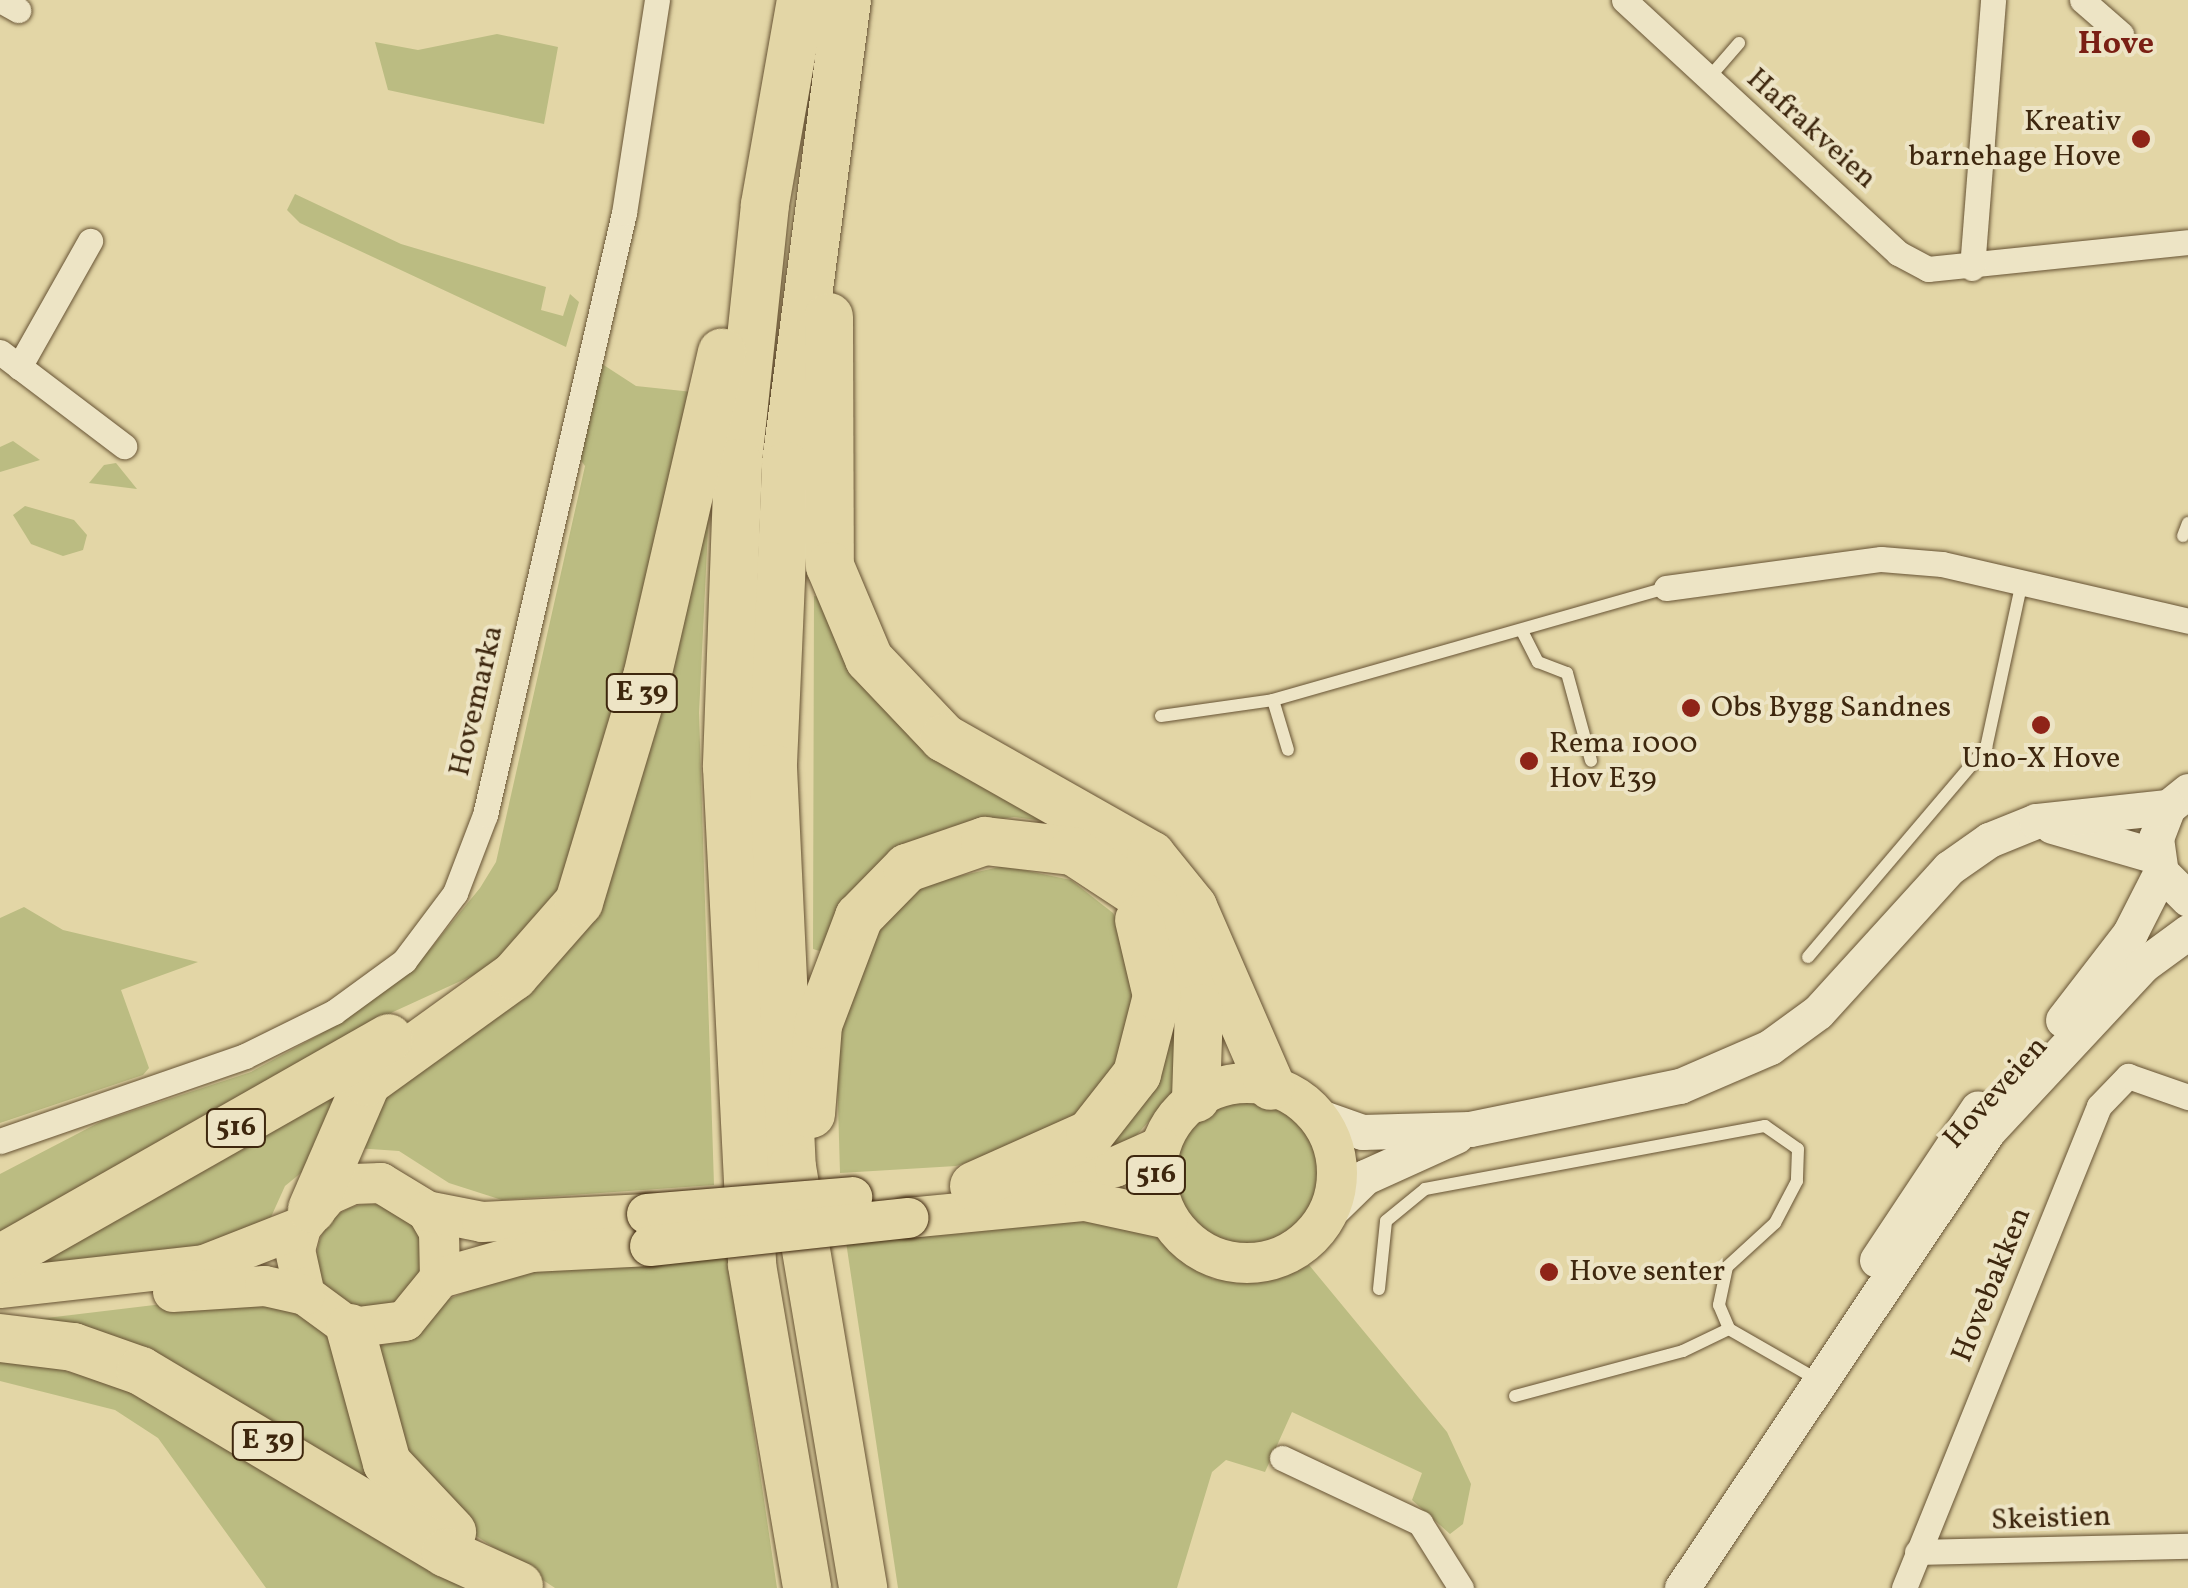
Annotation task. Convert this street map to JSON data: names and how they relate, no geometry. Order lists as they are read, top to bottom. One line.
{"streets":{"highway":["E 39","516"],"main road":["Hoveveien"],"street":["Hafrakveien","Hovemarka","Hovebakken","Skeistien"]},"crossings":[["E 39","516"],["Hovebakken","Skeistien"]],"districts":["Hove"],"places":["Kreativ barnehage Hove","Obs Bygg Sandnes","Uno-X Hove","Rema 1000 Hov E39","Hove senter"]}
